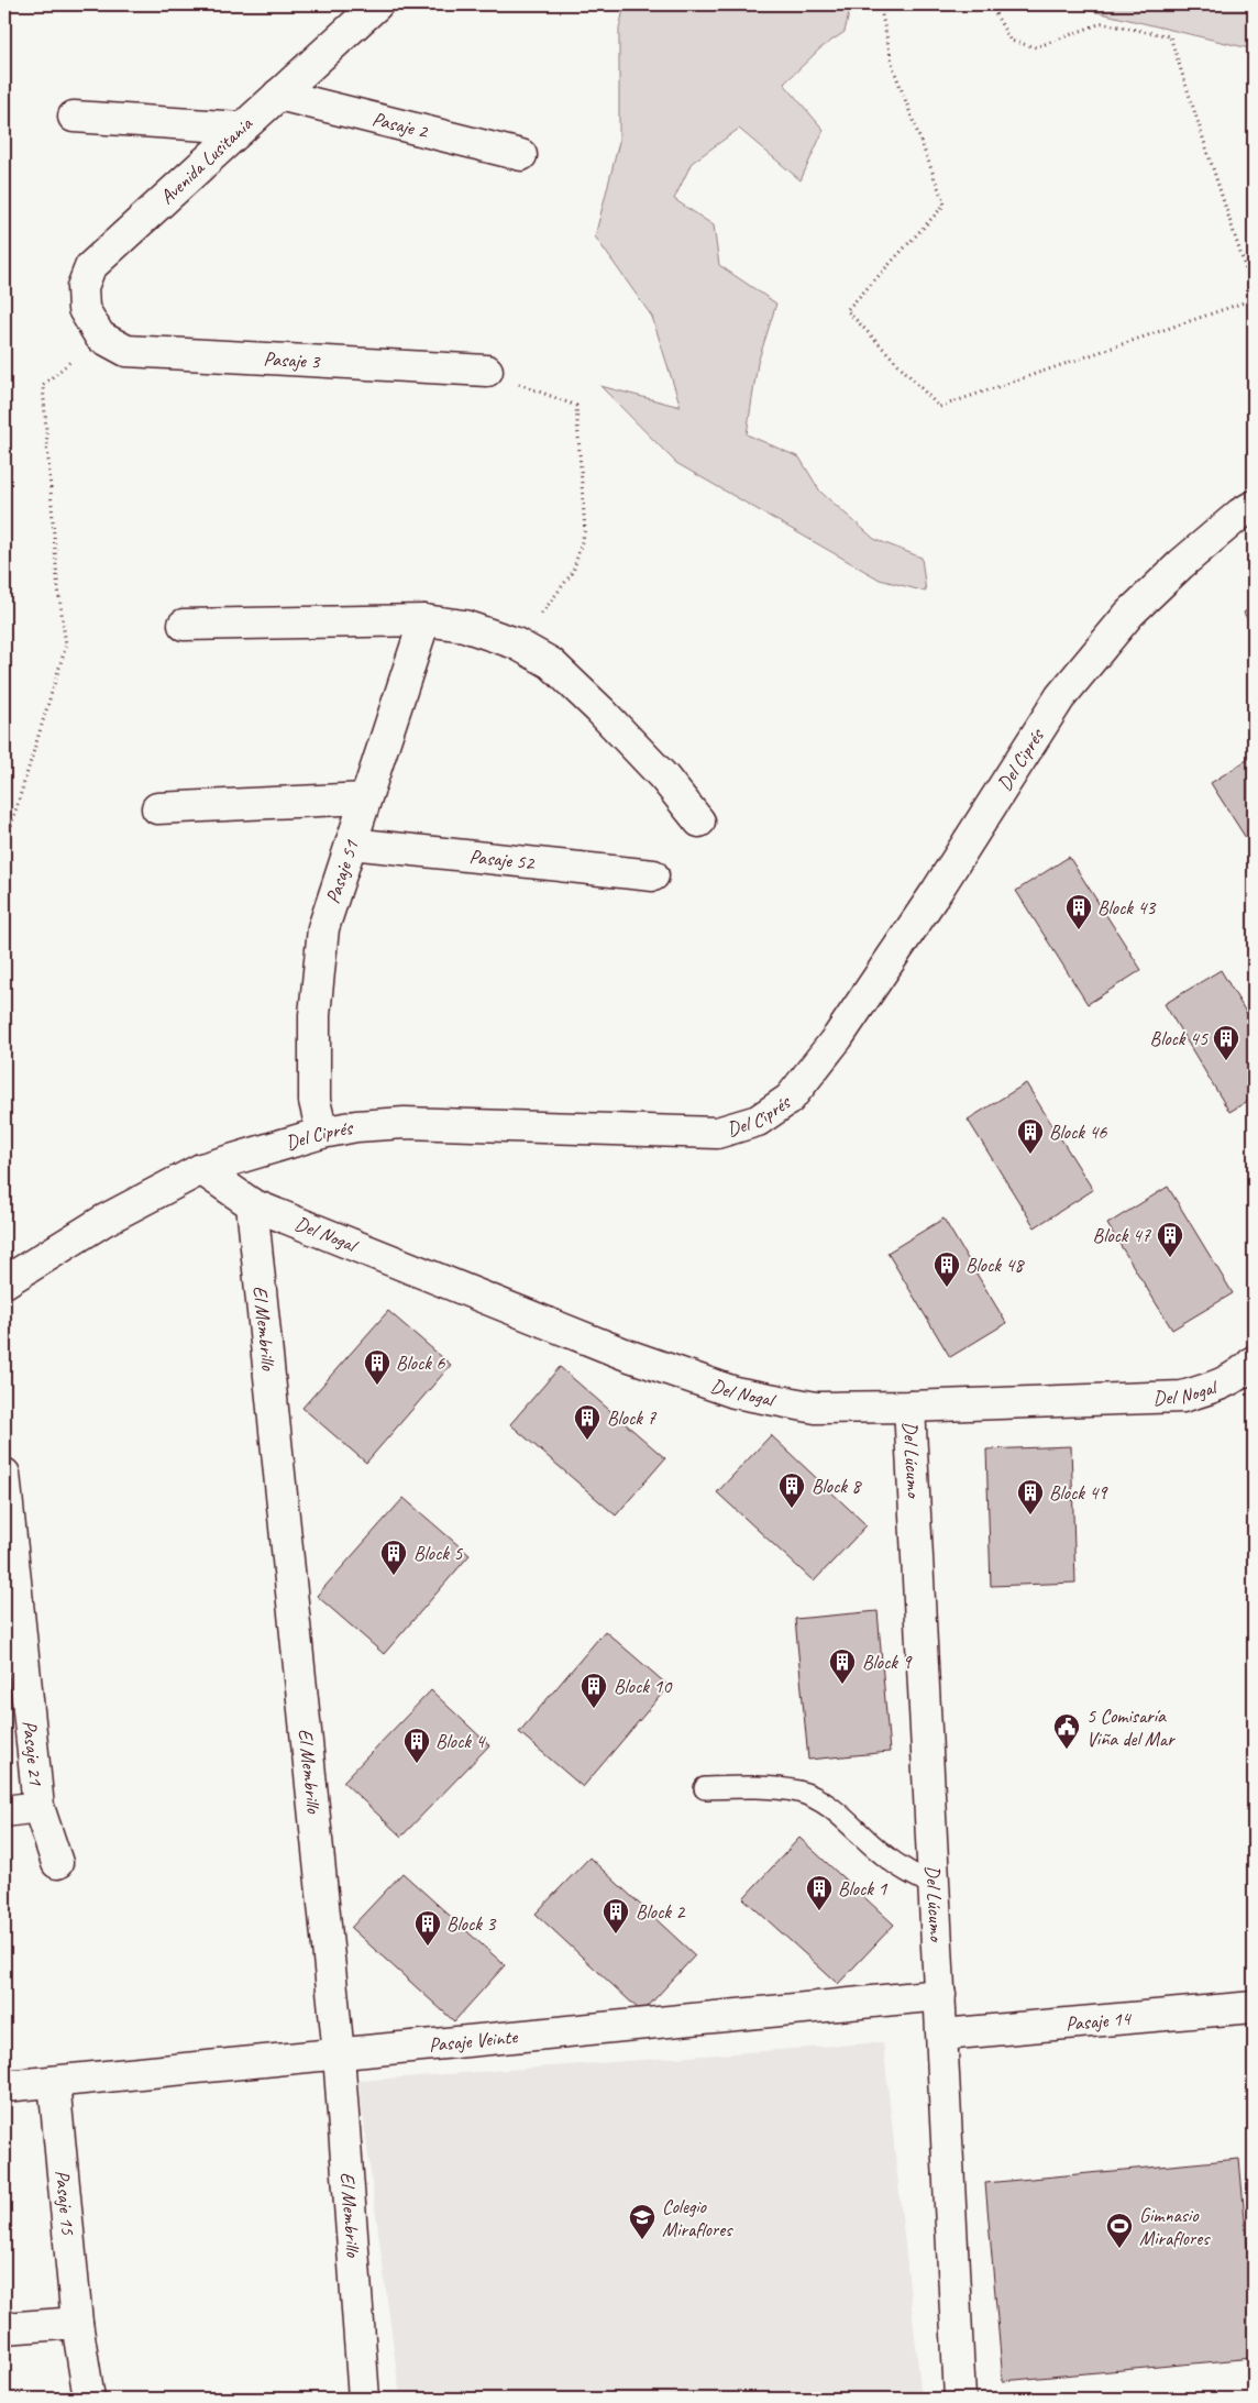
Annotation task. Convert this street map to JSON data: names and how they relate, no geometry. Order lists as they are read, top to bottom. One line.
{"streets":{"street":["Pasaje 2","Avenida Lusitania","Pasaje 3","Del Ciprés","Pasaje 52","Pasaje 51","Del Nogal","El Membrillo","Del Lúcumo","Pasaje 21","Pasaje 14","Pasaje Veinte","Pasaje 15"]},"crossings":[["Pasaje 2","Avenida Lusitania"],["Avenida Lusitania","Pasaje 3"],["Del Ciprés","Pasaje 51"],["Pasaje 52","Pasaje 51"],["Del Nogal","El Membrillo"],["Del Nogal","Del Lúcumo"],["El Membrillo","Pasaje Veinte"],["Del Lúcumo","Pasaje 14"],["Del Lúcumo","Pasaje Veinte"],["Pasaje Veinte","Pasaje 15"]],"places":{"building":["Block 43","Block 45","Block 46","Block 47","Block 48","Block 6","Block 7","Block 8","Block 49","Block 5","Block 9","Block 10","Block 4","Block 1","Block 2","Block 3"],"public building":["5 Comisaría Viña del Mar"],"school or university":["Colegio Miraflores"],"sports":["Gimnasio Miraflores"]}}
